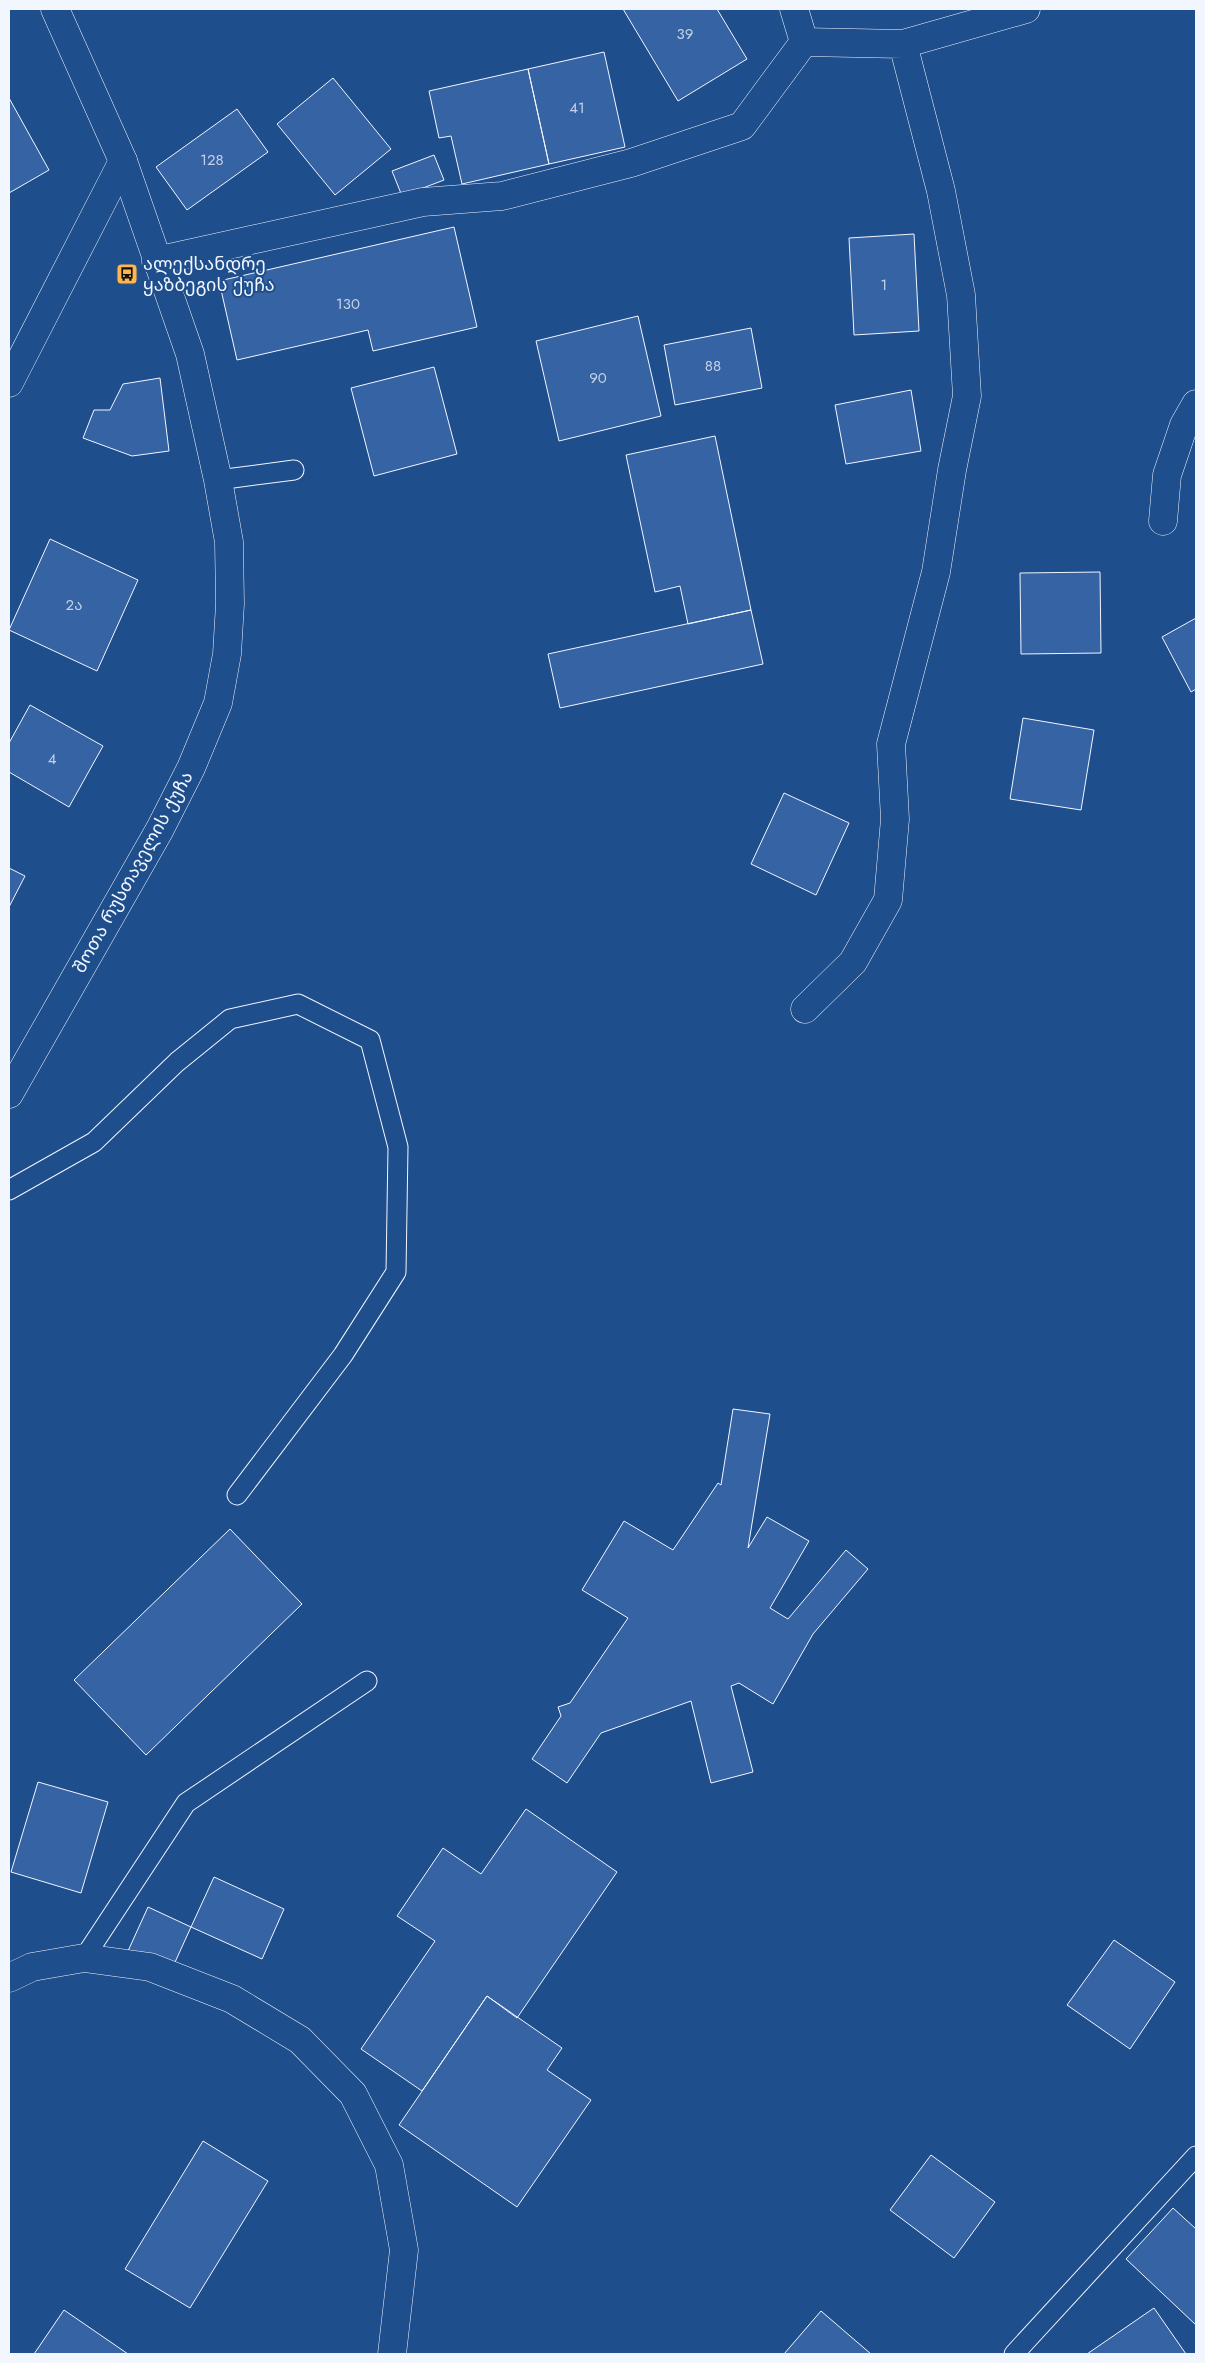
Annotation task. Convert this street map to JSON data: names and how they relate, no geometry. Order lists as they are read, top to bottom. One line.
{"streets":{"street":["შოთა რუსთაველის ქუჩა"]},"places":{"bus stop":["ალექსანდრე ყაზბეგის ქუჩა"]},"house_numbers":["39","41","128","1","130","88","90","2ა","4"]}
